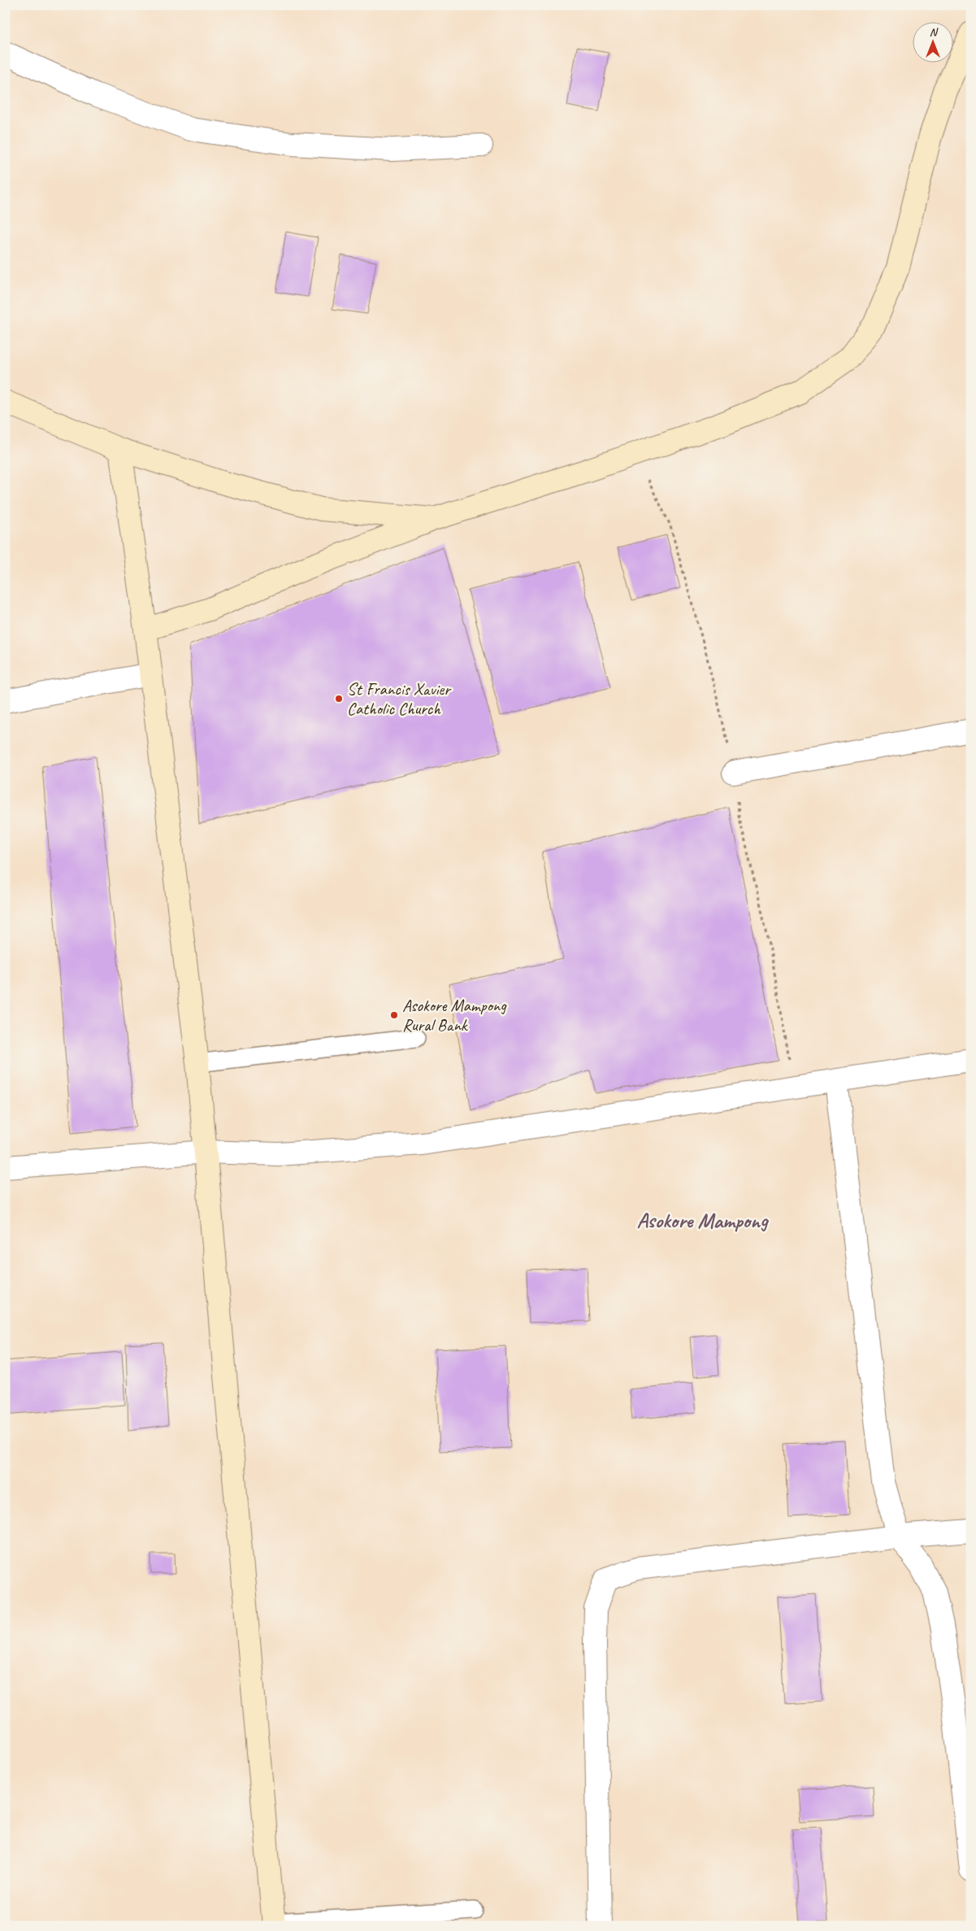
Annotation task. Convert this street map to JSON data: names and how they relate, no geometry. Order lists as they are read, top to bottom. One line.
{"districts":["Asokore Mampong"],"places":["St Francis Xavier Catholic Church","Asokore Mampong Rural Bank"],"north":"top"}
